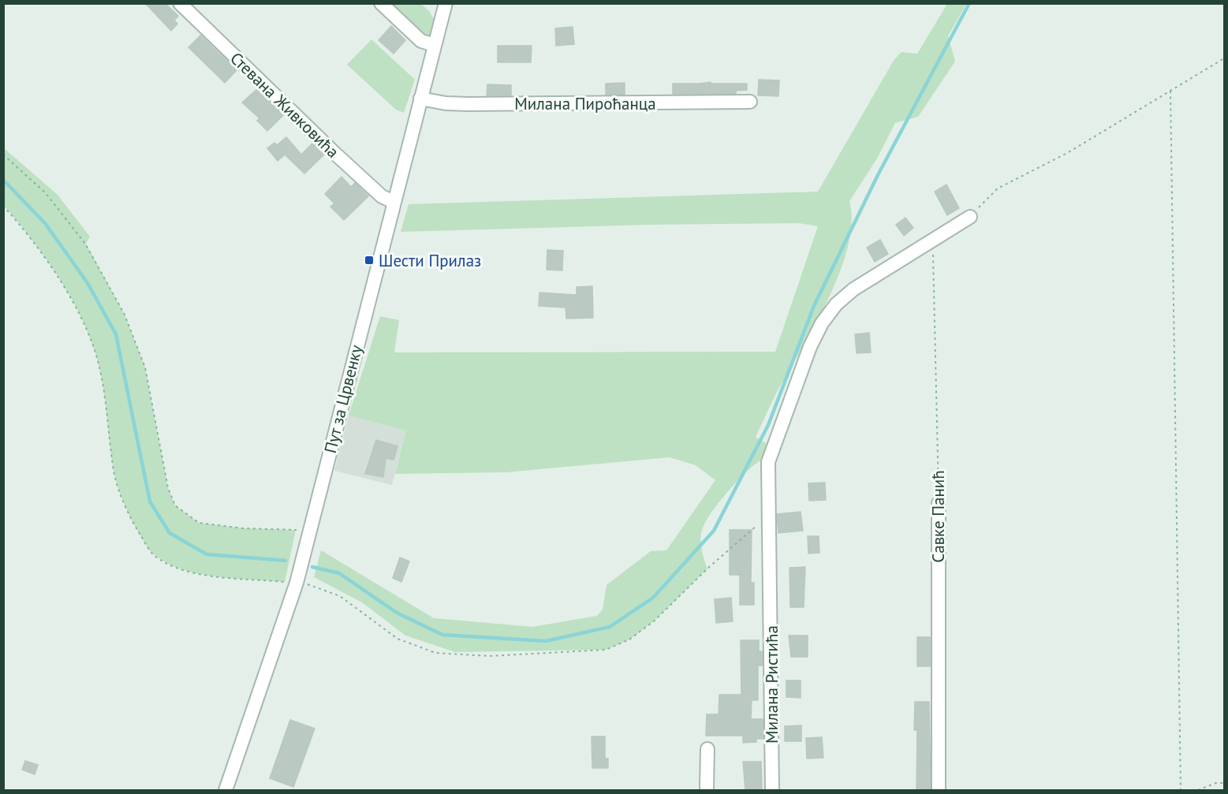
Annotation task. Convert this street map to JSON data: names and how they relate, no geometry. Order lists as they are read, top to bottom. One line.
{"streets":{"street":["Милана Пироћанца","Стевана Живковића","Пут за Црвенку","Савке Панић","Милана Ристића"]},"crossings":[["Милана Пироћанца","Пут за Црвенку"],["Стевана Живковића","Пут за Црвенку"],["Савке Панић","Милана Ристића"]],"places":{"transit":["Шести Прилаз"]}}
